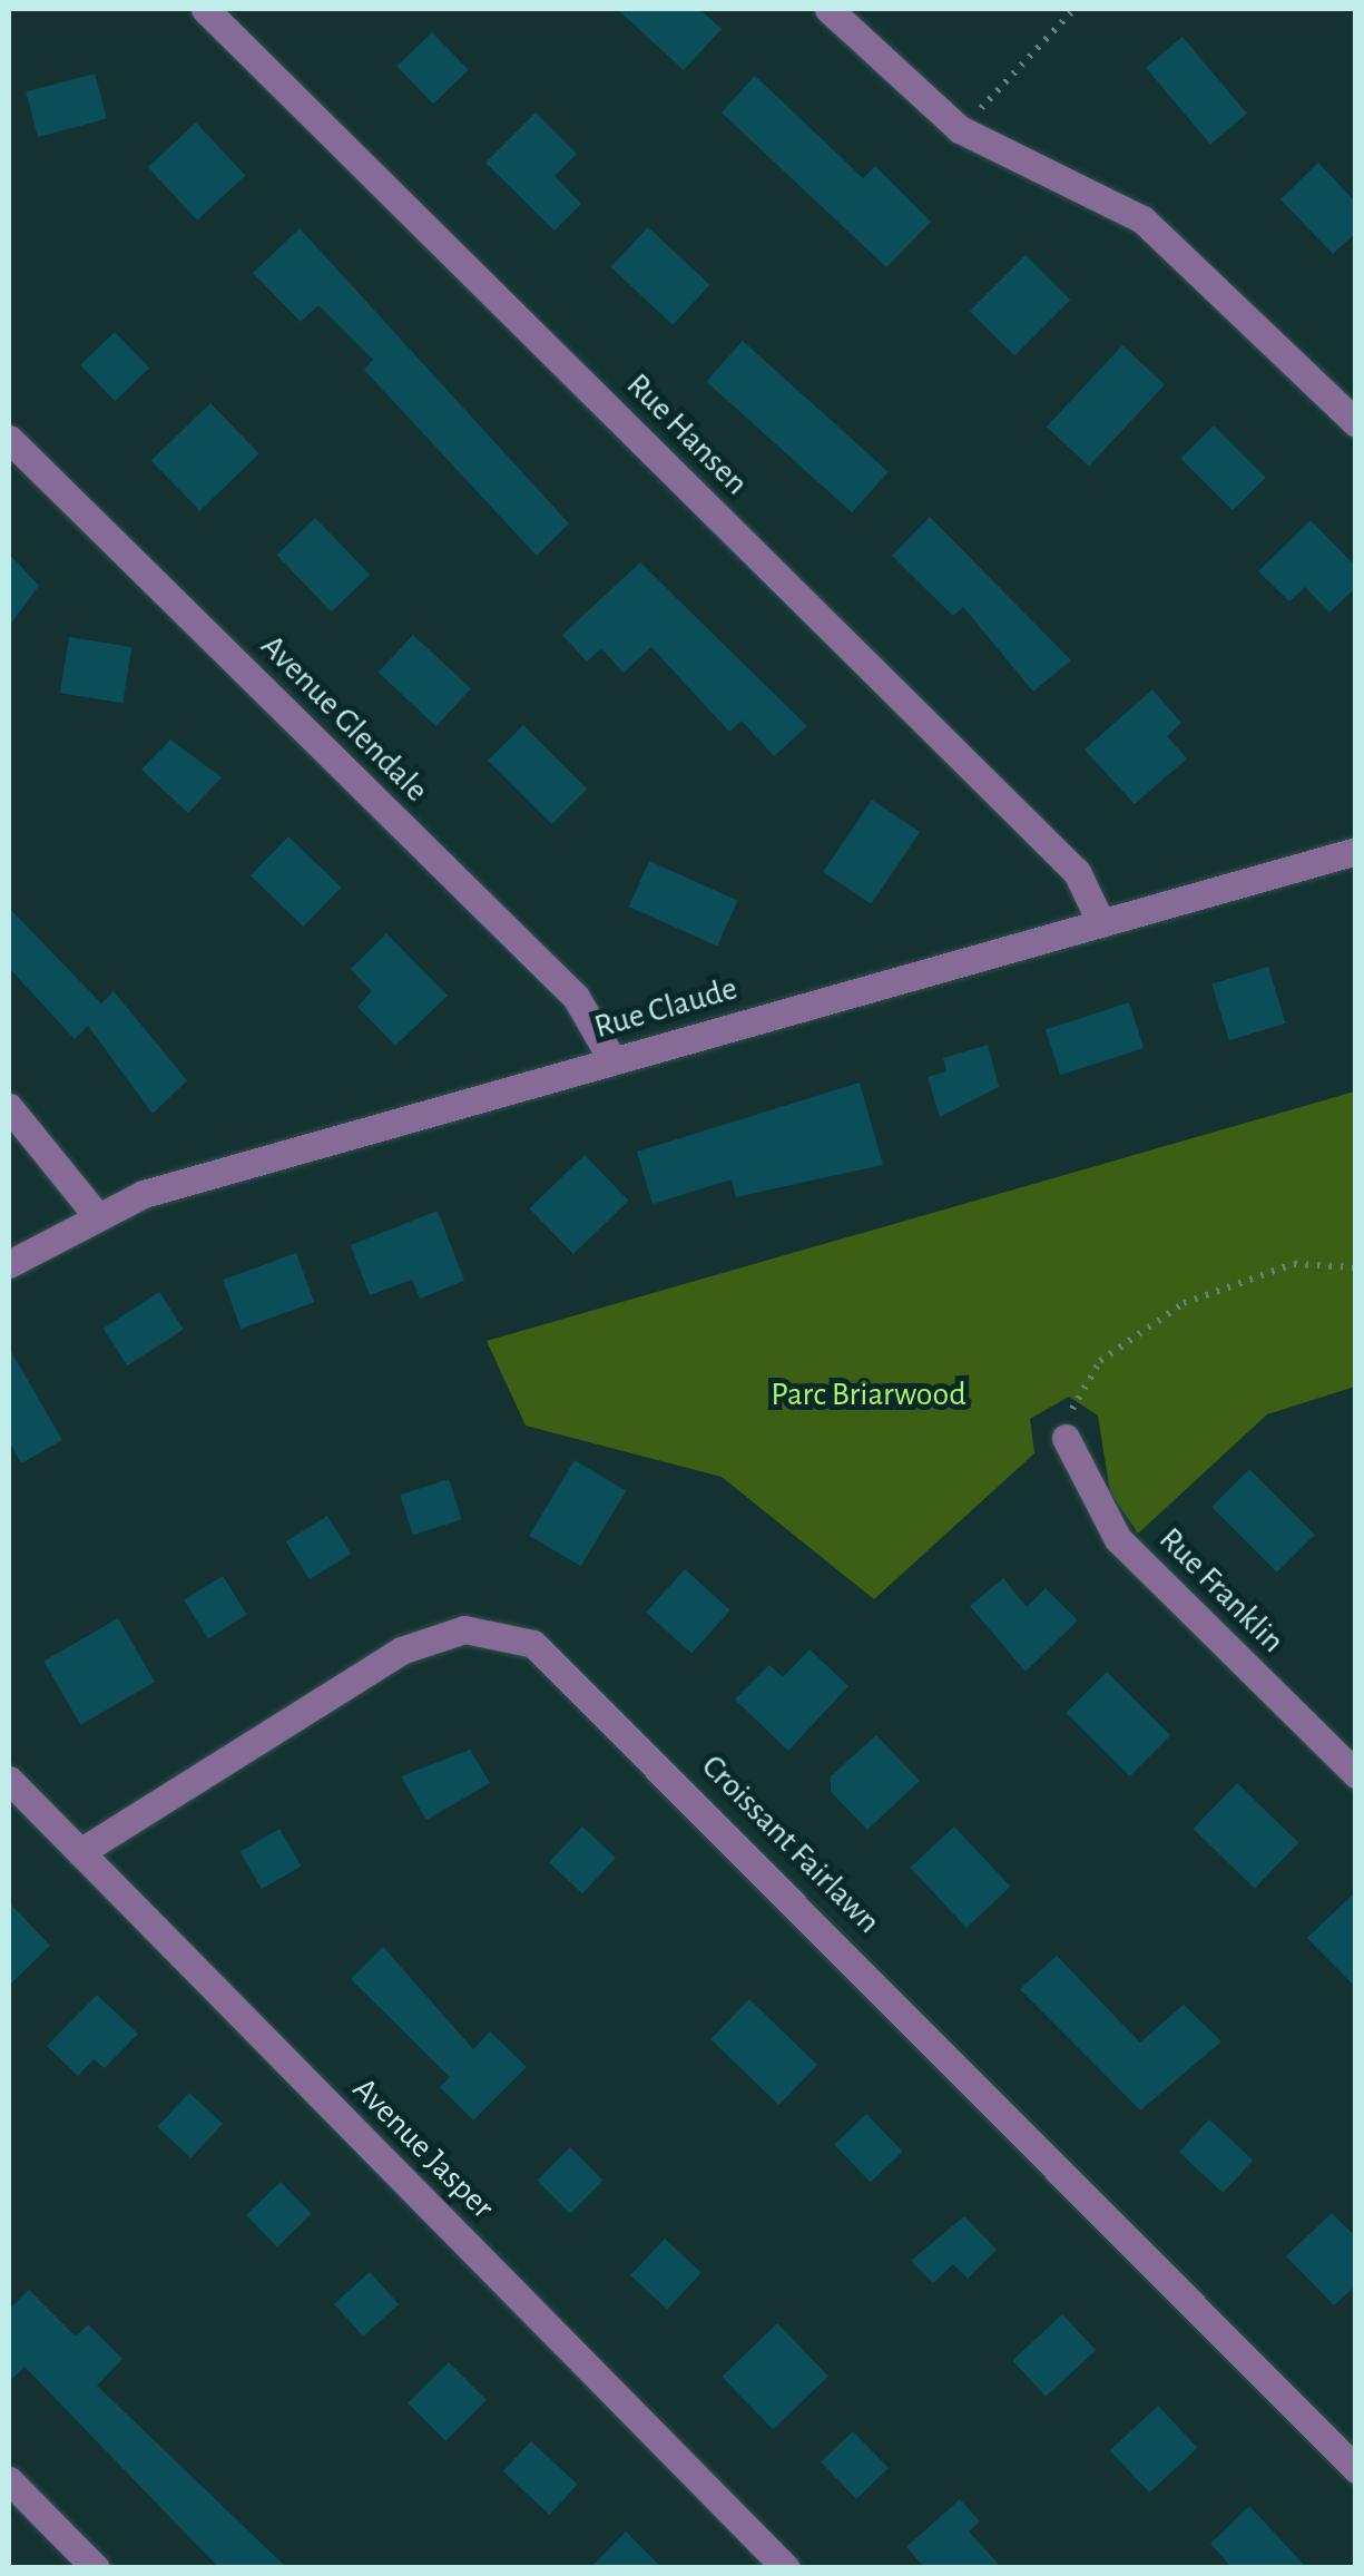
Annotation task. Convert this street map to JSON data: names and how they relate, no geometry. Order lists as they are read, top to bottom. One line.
{"streets":{"street":["Rue Hansen","Avenue Glendale","Rue Claude","Rue Franklin","Croissant Fairlawn","Avenue Jasper"]},"crossings":[["Rue Hansen","Rue Claude"],["Avenue Glendale","Rue Claude"],["Croissant Fairlawn","Avenue Jasper"]],"parks":["Parc Briarwood"]}
